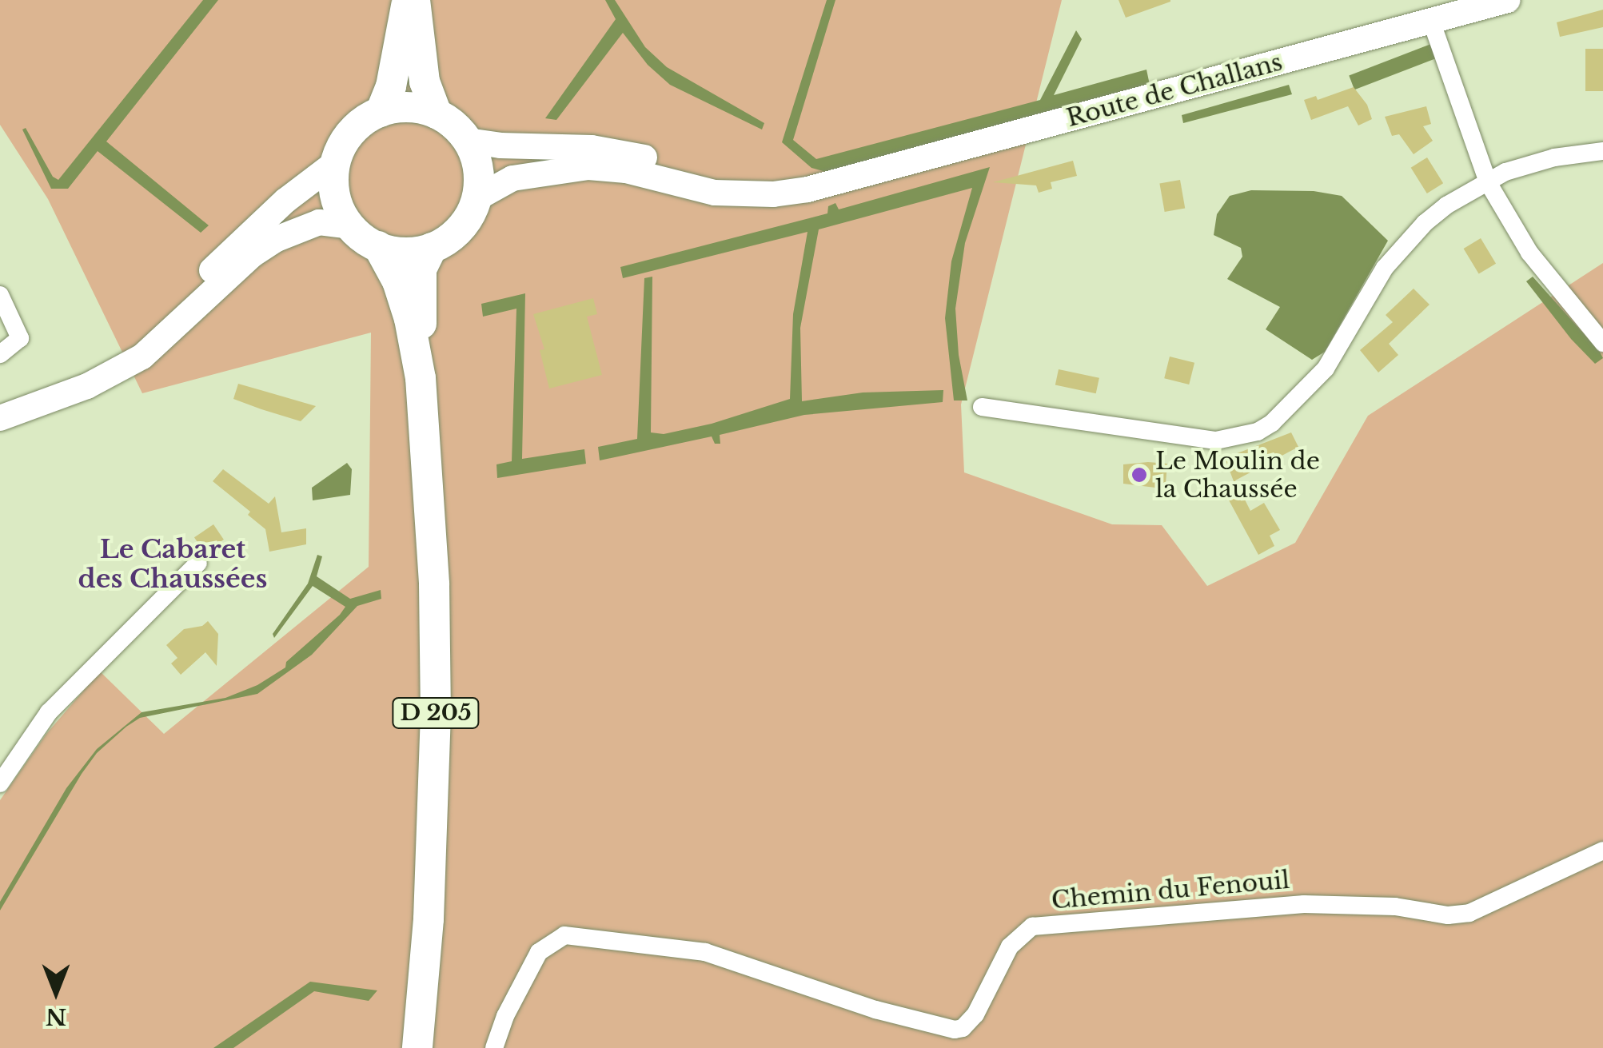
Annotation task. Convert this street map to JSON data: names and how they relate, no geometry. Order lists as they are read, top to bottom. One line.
{"streets":{"main road":["Route de Challans","D 205"],"street":["Chemin du Fenouil"]},"crossings":[["Route de Challans","D 205"]],"districts":["Le Cabaret des Chaussées"],"places":["Le Moulin de la Chaussée"],"north":"bottom"}
